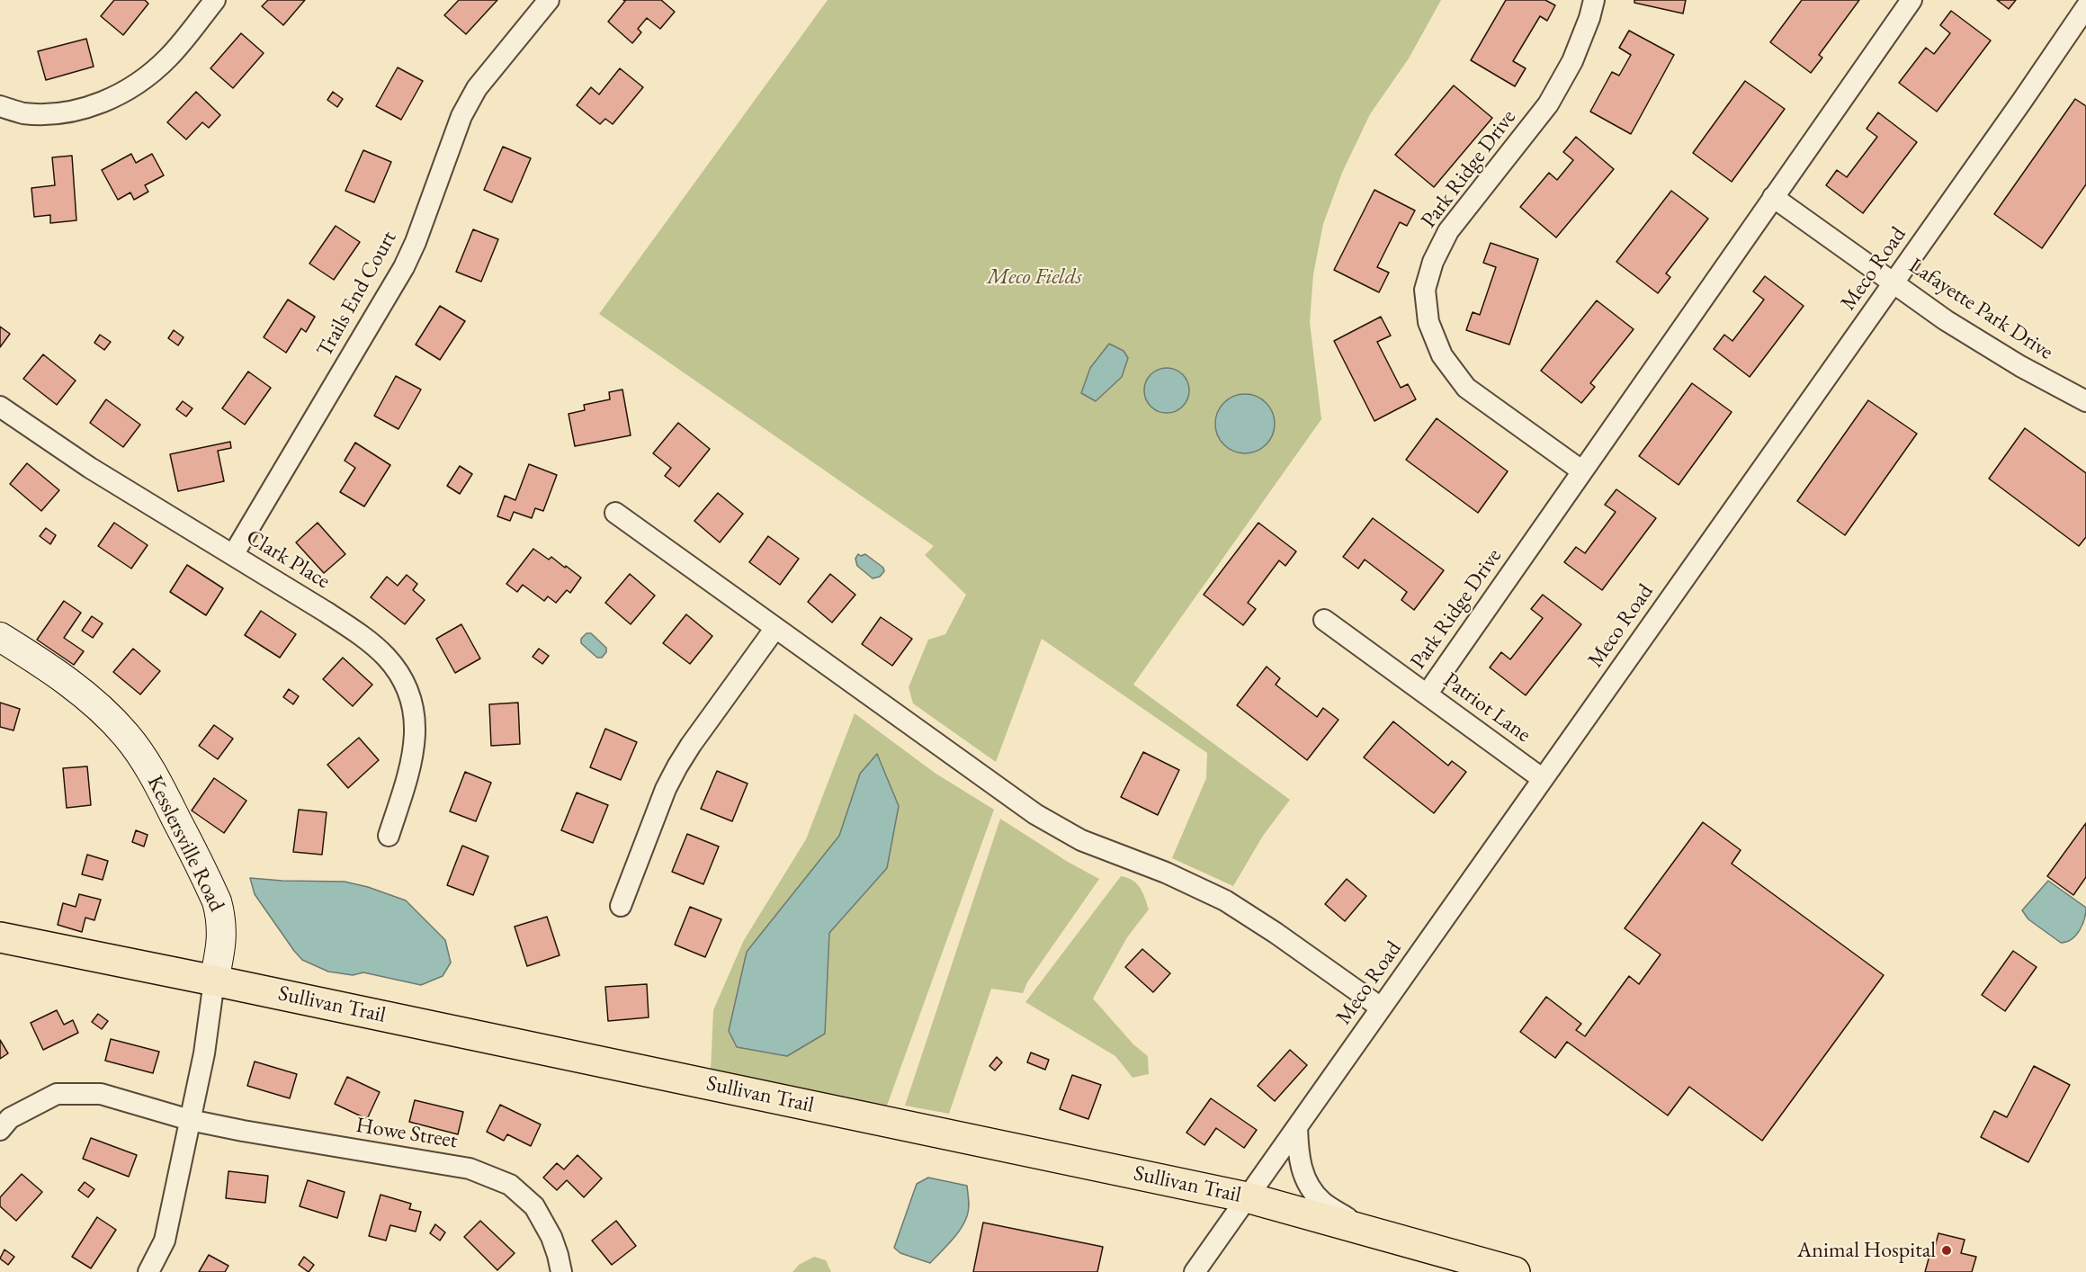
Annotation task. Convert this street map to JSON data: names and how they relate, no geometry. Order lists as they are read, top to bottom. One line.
{"streets":{"main road":["Kesslersville Road","Sullivan Trail"],"street":["Park Ridge Drive","Meco Road","Trails End Court","Lafayette Park Drive","Clark Place","Patriot Lane","Howe Street"]},"crossings":[["Park Ridge Drive","Lafayette Park Drive"],["Park Ridge Drive","Patriot Lane"],["Meco Road","Lafayette Park Drive"],["Meco Road","Patriot Lane"],["Meco Road","Sullivan Trail"],["Trails End Court","Clark Place"],["Kesslersville Road","Sullivan Trail"],["Kesslersville Road","Howe Street"]],"parks":["Meco Fields"],"places":["Animal Hospital"]}
